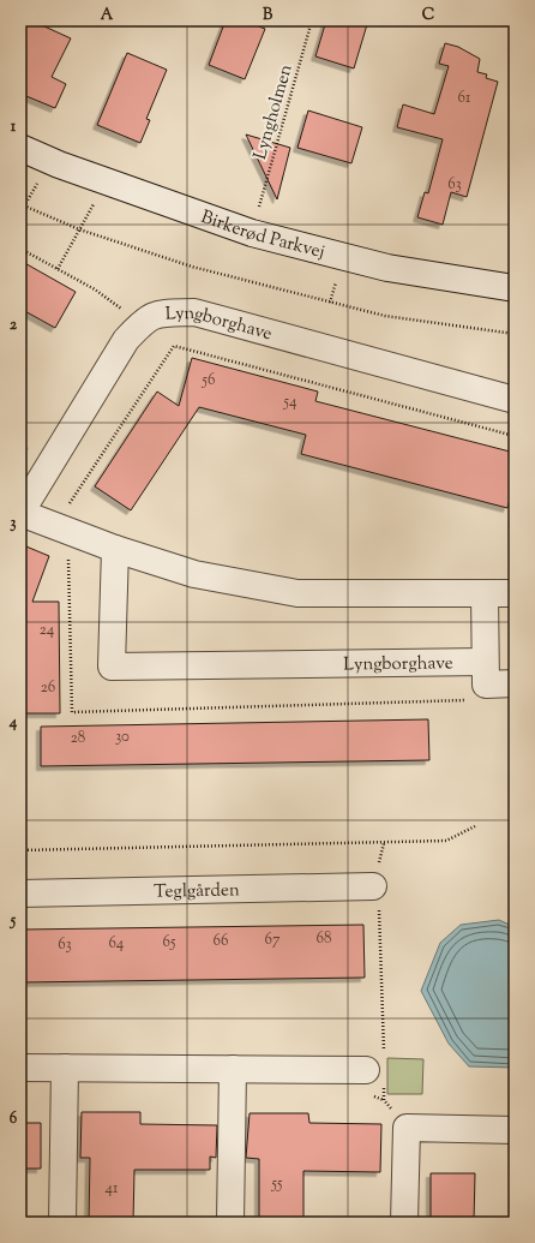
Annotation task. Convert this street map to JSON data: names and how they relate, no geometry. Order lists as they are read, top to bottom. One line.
{"streets":{"street":["Birkerød Parkvej","Lyngborghave","Teglgården"],"path":["Lyngholmen"]},"house_numbers":["61","63","56","54","24","26","30","28","68","67","66","65","64","63","55","41"],"grid":{"columns":["A","B","C"],"rows":["1","2","3","4","5","6"]}}
